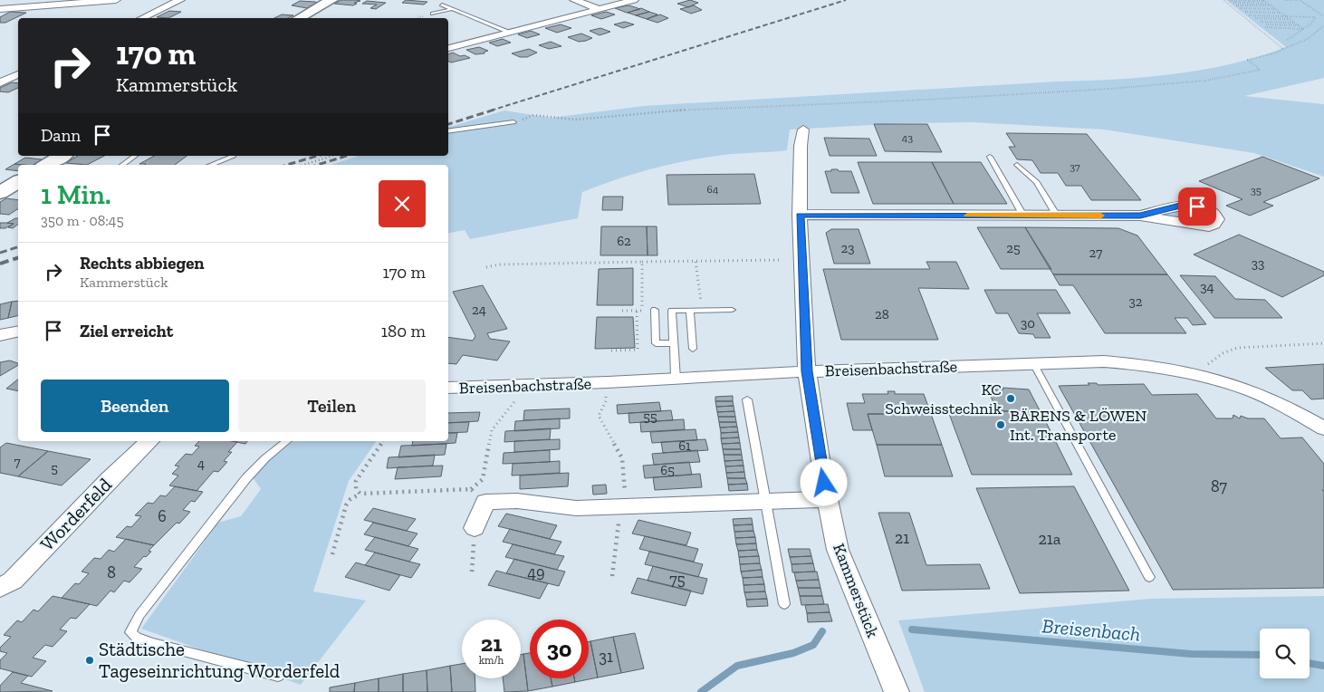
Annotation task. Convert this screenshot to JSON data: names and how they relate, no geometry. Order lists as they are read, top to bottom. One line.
{"streets":{"street":["Breisenbachstraße","Worderfeld","Kammerstück"]},"crossings":[["Breisenbachstraße","Kammerstück"]],"water":["Breisenbach"],"places":["KC Schweisstechnik","BÄRENS & LÖWEN Int. Transporte","Städtische Tageseinrichtung Worderfeld"],"house_numbers":["43","37","64","35","62","23","25","27","33","34","32","24","28","30","55","61","7","4","5","65","87","6","21","21a","8","49","75","31"],"page":{"turn":["170 m","Kammerstück"],"then":"Dann","heading":["1 Min.","350 m · 08:45"],"list":[{"name":"Rechts abbiegen","note":"Kammerstück","value":"170 m"},{"name":"Ziel erreicht","value":"180 m"}],"buttons":["Beenden","Teilen"],"speed":"21 km/h","limit":"30"}}
